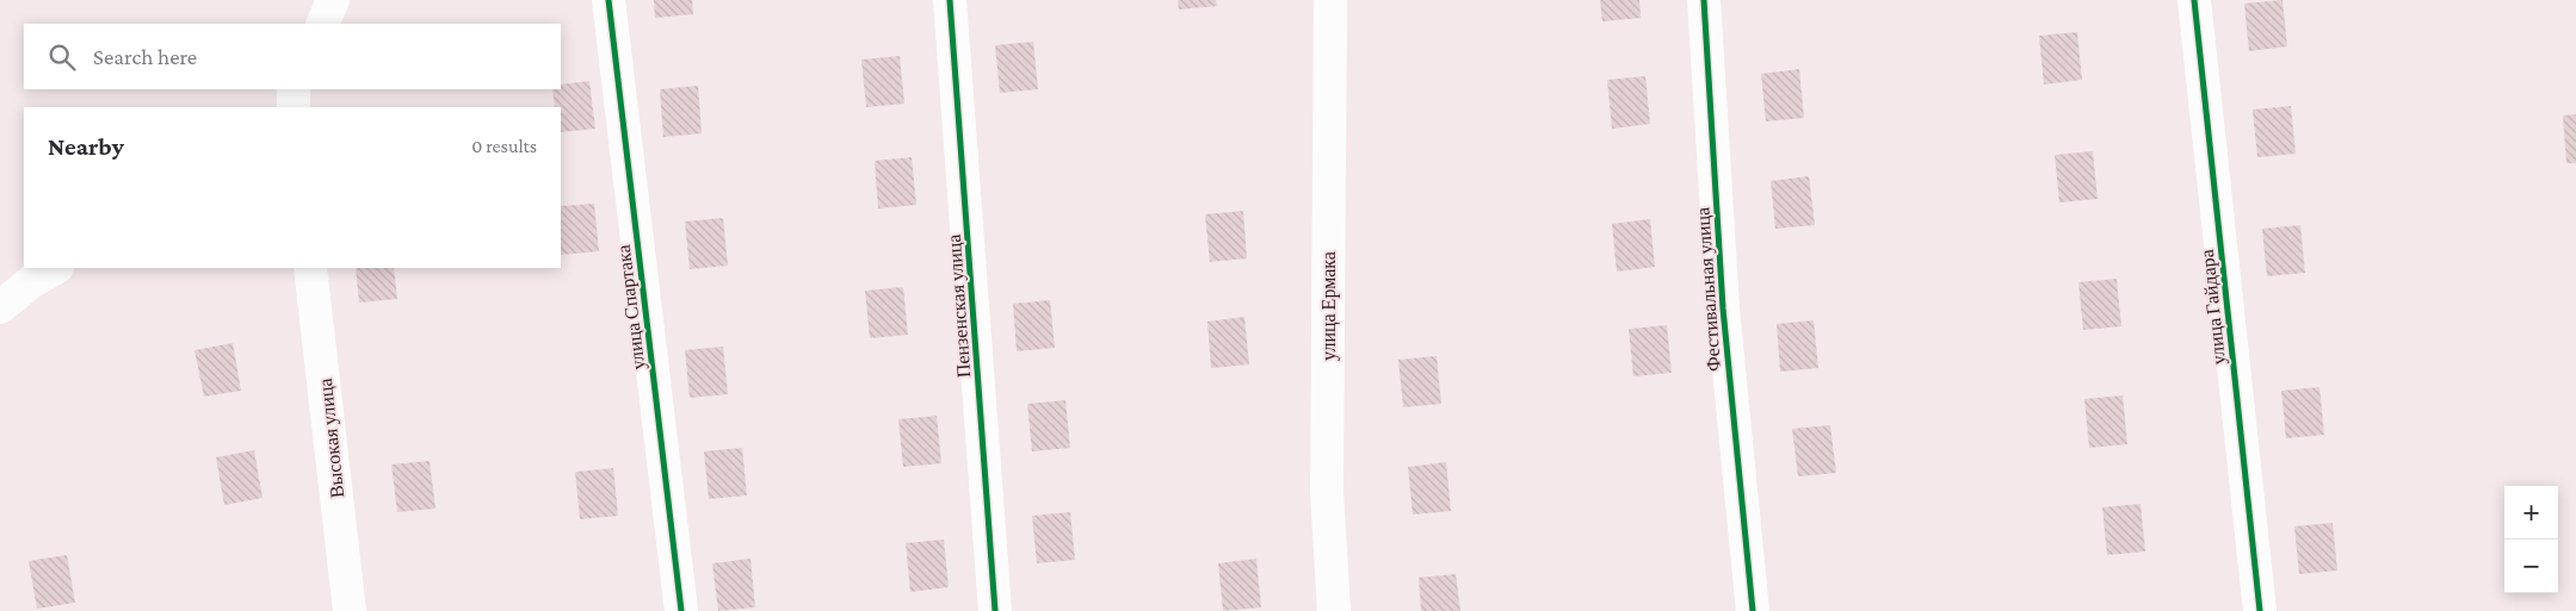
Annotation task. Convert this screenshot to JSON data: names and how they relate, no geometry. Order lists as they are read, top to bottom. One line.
{"streets":{"street":["Фестивальная улица","Пензенская улица","улица Ермака","улица Спартака","улица Гайдара","Высокая улица"]},"page":{"search":"Search here","heading":["Nearby","0 results"],"map_buttons":["+","−"]}}
